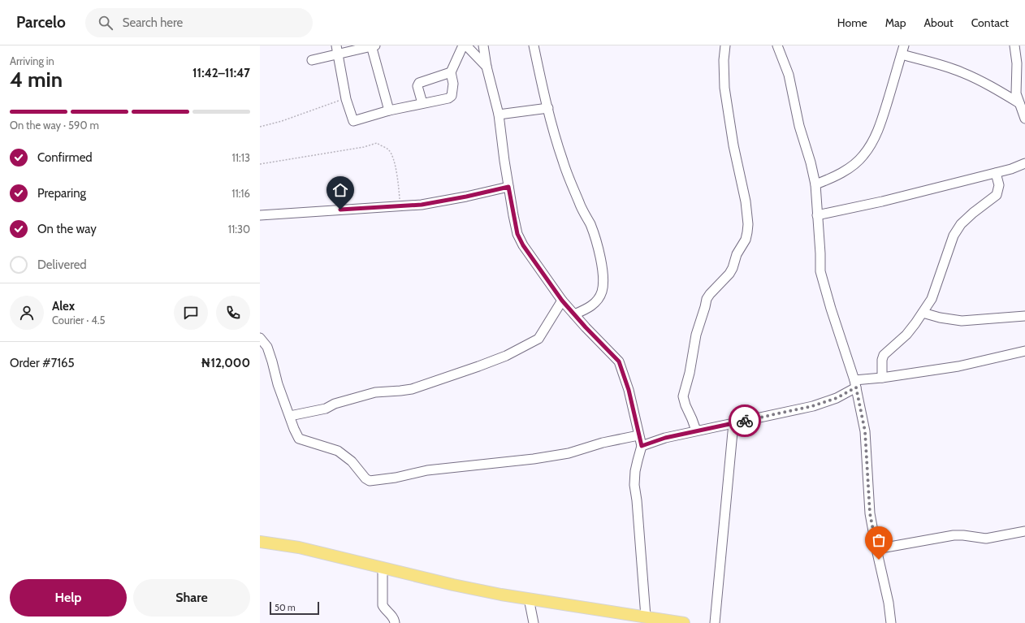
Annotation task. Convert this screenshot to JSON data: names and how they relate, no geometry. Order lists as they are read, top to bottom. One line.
{"scale_bar":"50 m","page":{"header":"Parcelo","search":"Search here","nav":["Home","Map","About","Contact"],"heading":["4 min","Arriving in","11:42–11:47"],"panel":["Alex","Courier · 4.5","Order #7165","₦12,000"],"bar":"On the way · 590 m","list":[["Confirmed","11:13"],["Preparing","11:16"],["On the way","11:30"],"Delivered"],"buttons":["Help","Share"],"scale":"50 m"}}
